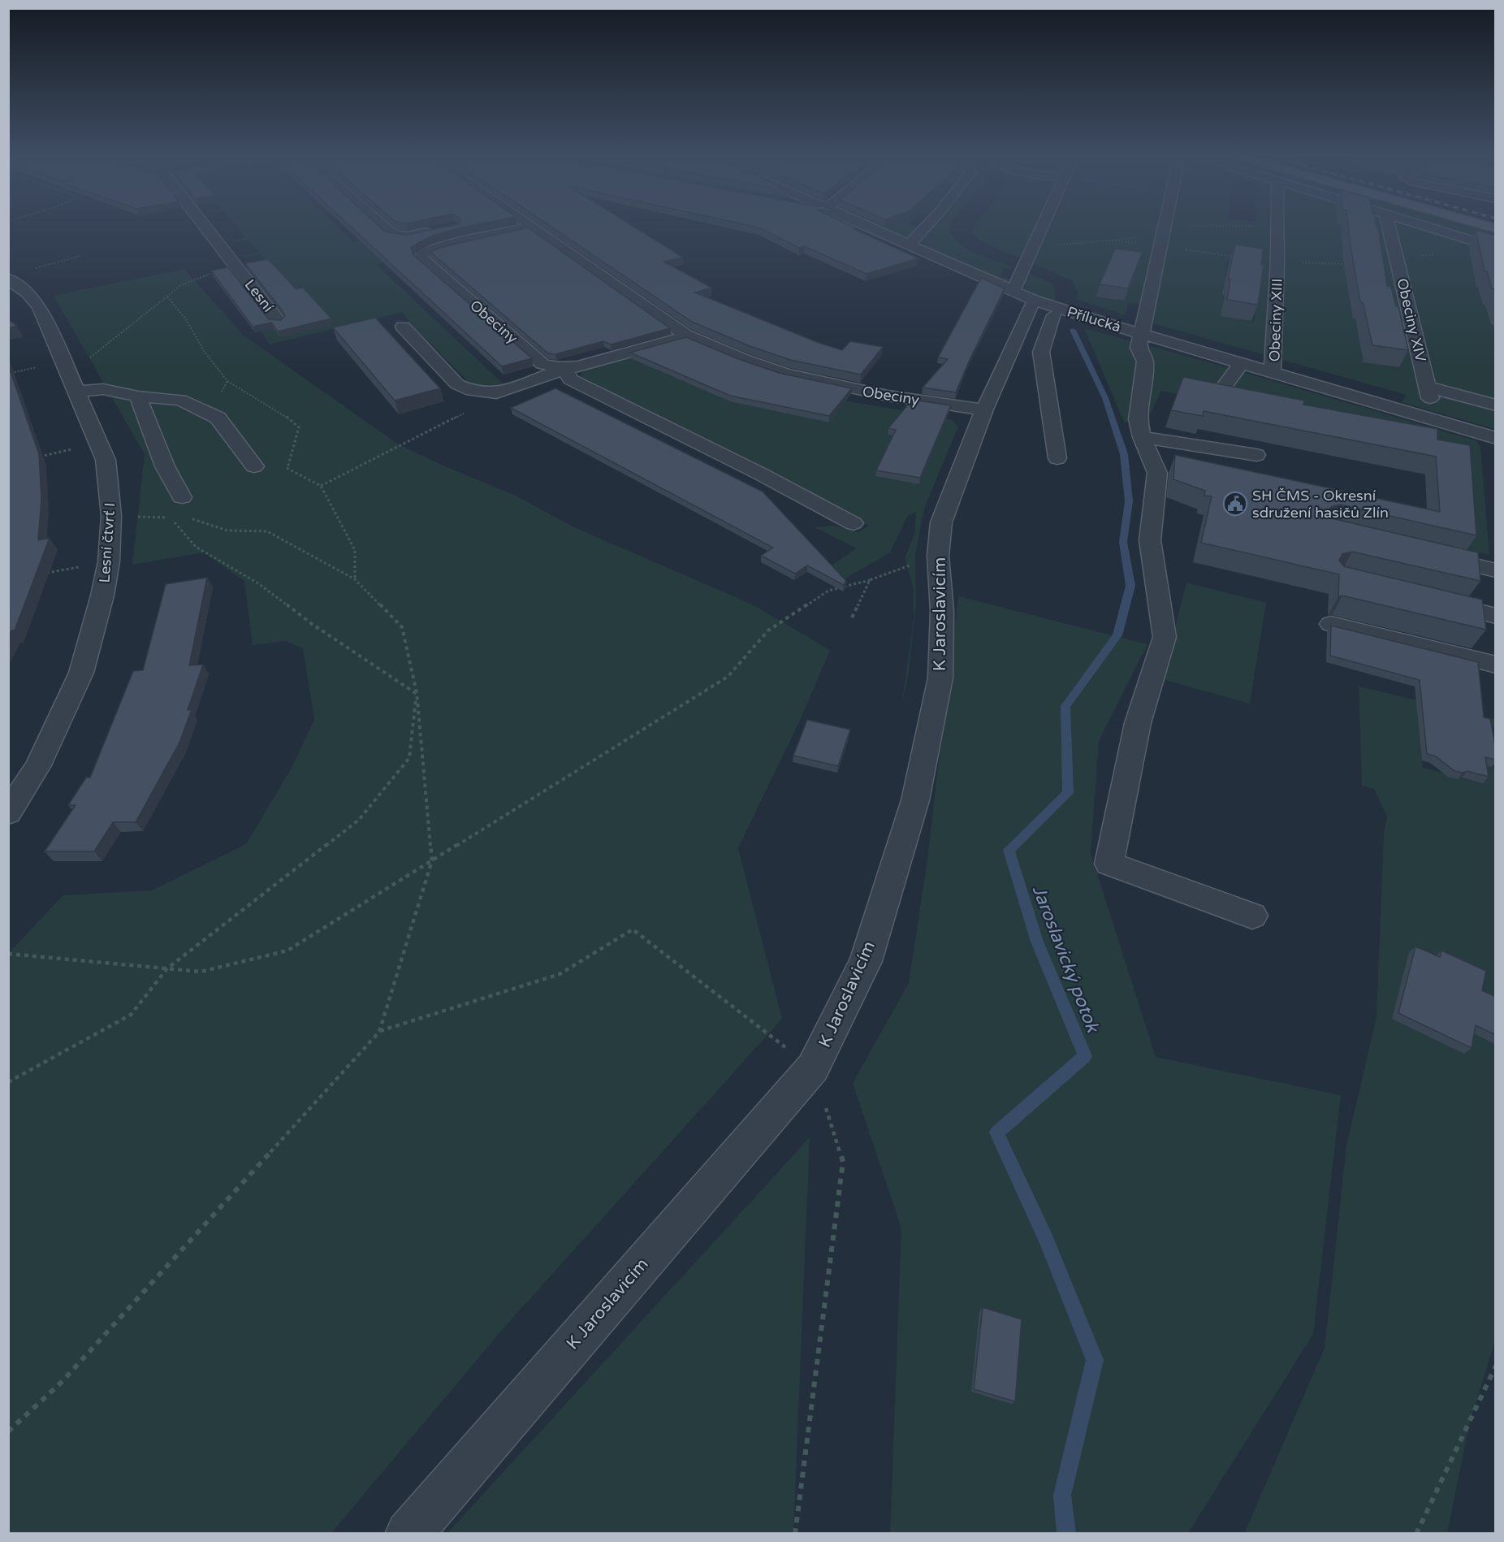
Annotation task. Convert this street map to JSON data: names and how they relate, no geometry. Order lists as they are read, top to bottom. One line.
{"streets":{"street":["Lesní","Přílucká","Obeciny XIII","Obeciny XIV","Obeciny","Lesní čtvrť I","K Jaroslavicím"]},"crossings":[["Přílucká","Obeciny XIII"],["Přílucká","K Jaroslavicím"],["Obeciny","K Jaroslavicím"]],"water":["Jaroslavický potok"],"places":{"public building":["SH ČMS - Okresní sdružení hasičů Zlín"]}}
